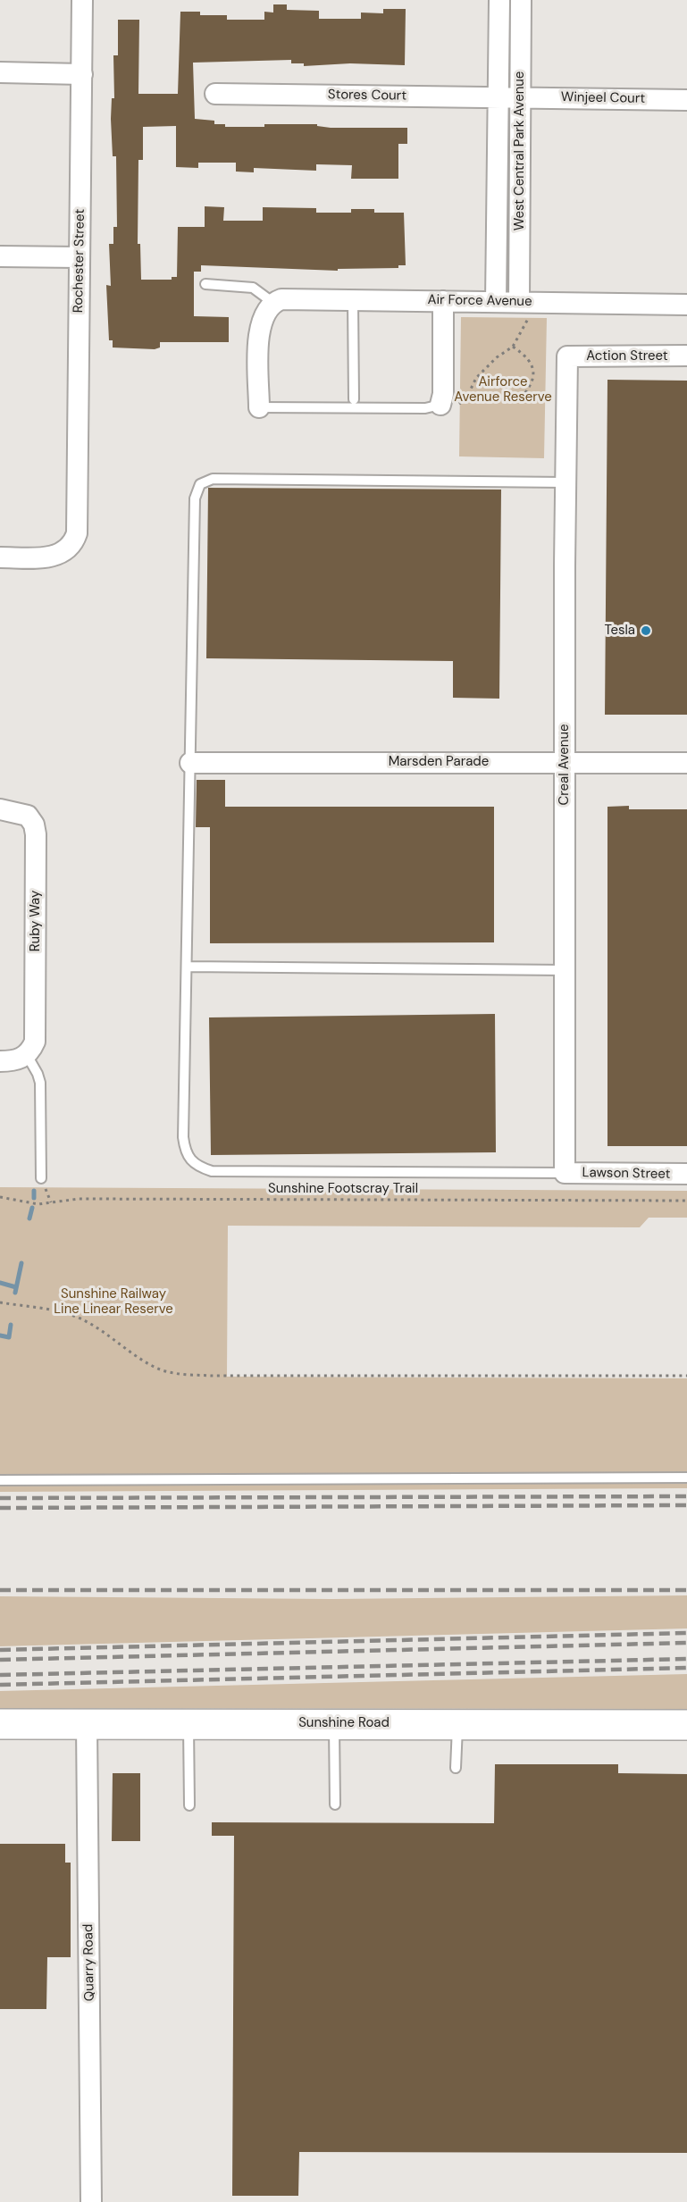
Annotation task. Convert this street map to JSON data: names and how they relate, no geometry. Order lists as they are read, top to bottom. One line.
{"streets":{"main road":["Sunshine Road"],"street":["Stores Court","Winjeel Court","West Central Park Avenue","Rochester Street","Air Force Avenue","Action Street","Marsden Parade","Creal Avenue","Ruby Way","Lawson Street","Quarry Road"],"path":["Sunshine Footscray Trail"]},"crossings":[["Stores Court","Winjeel Court"],["Stores Court","West Central Park Avenue"],["Winjeel Court","West Central Park Avenue"],["West Central Park Avenue","Air Force Avenue"],["Action Street","Creal Avenue"],["Marsden Parade","Creal Avenue"],["Creal Avenue","Lawson Street"],["Sunshine Road","Quarry Road"]],"parks":["Airforce Avenue Reserve","Sunshine Railway Line Linear Reserve"],"places":["Tesla"]}
